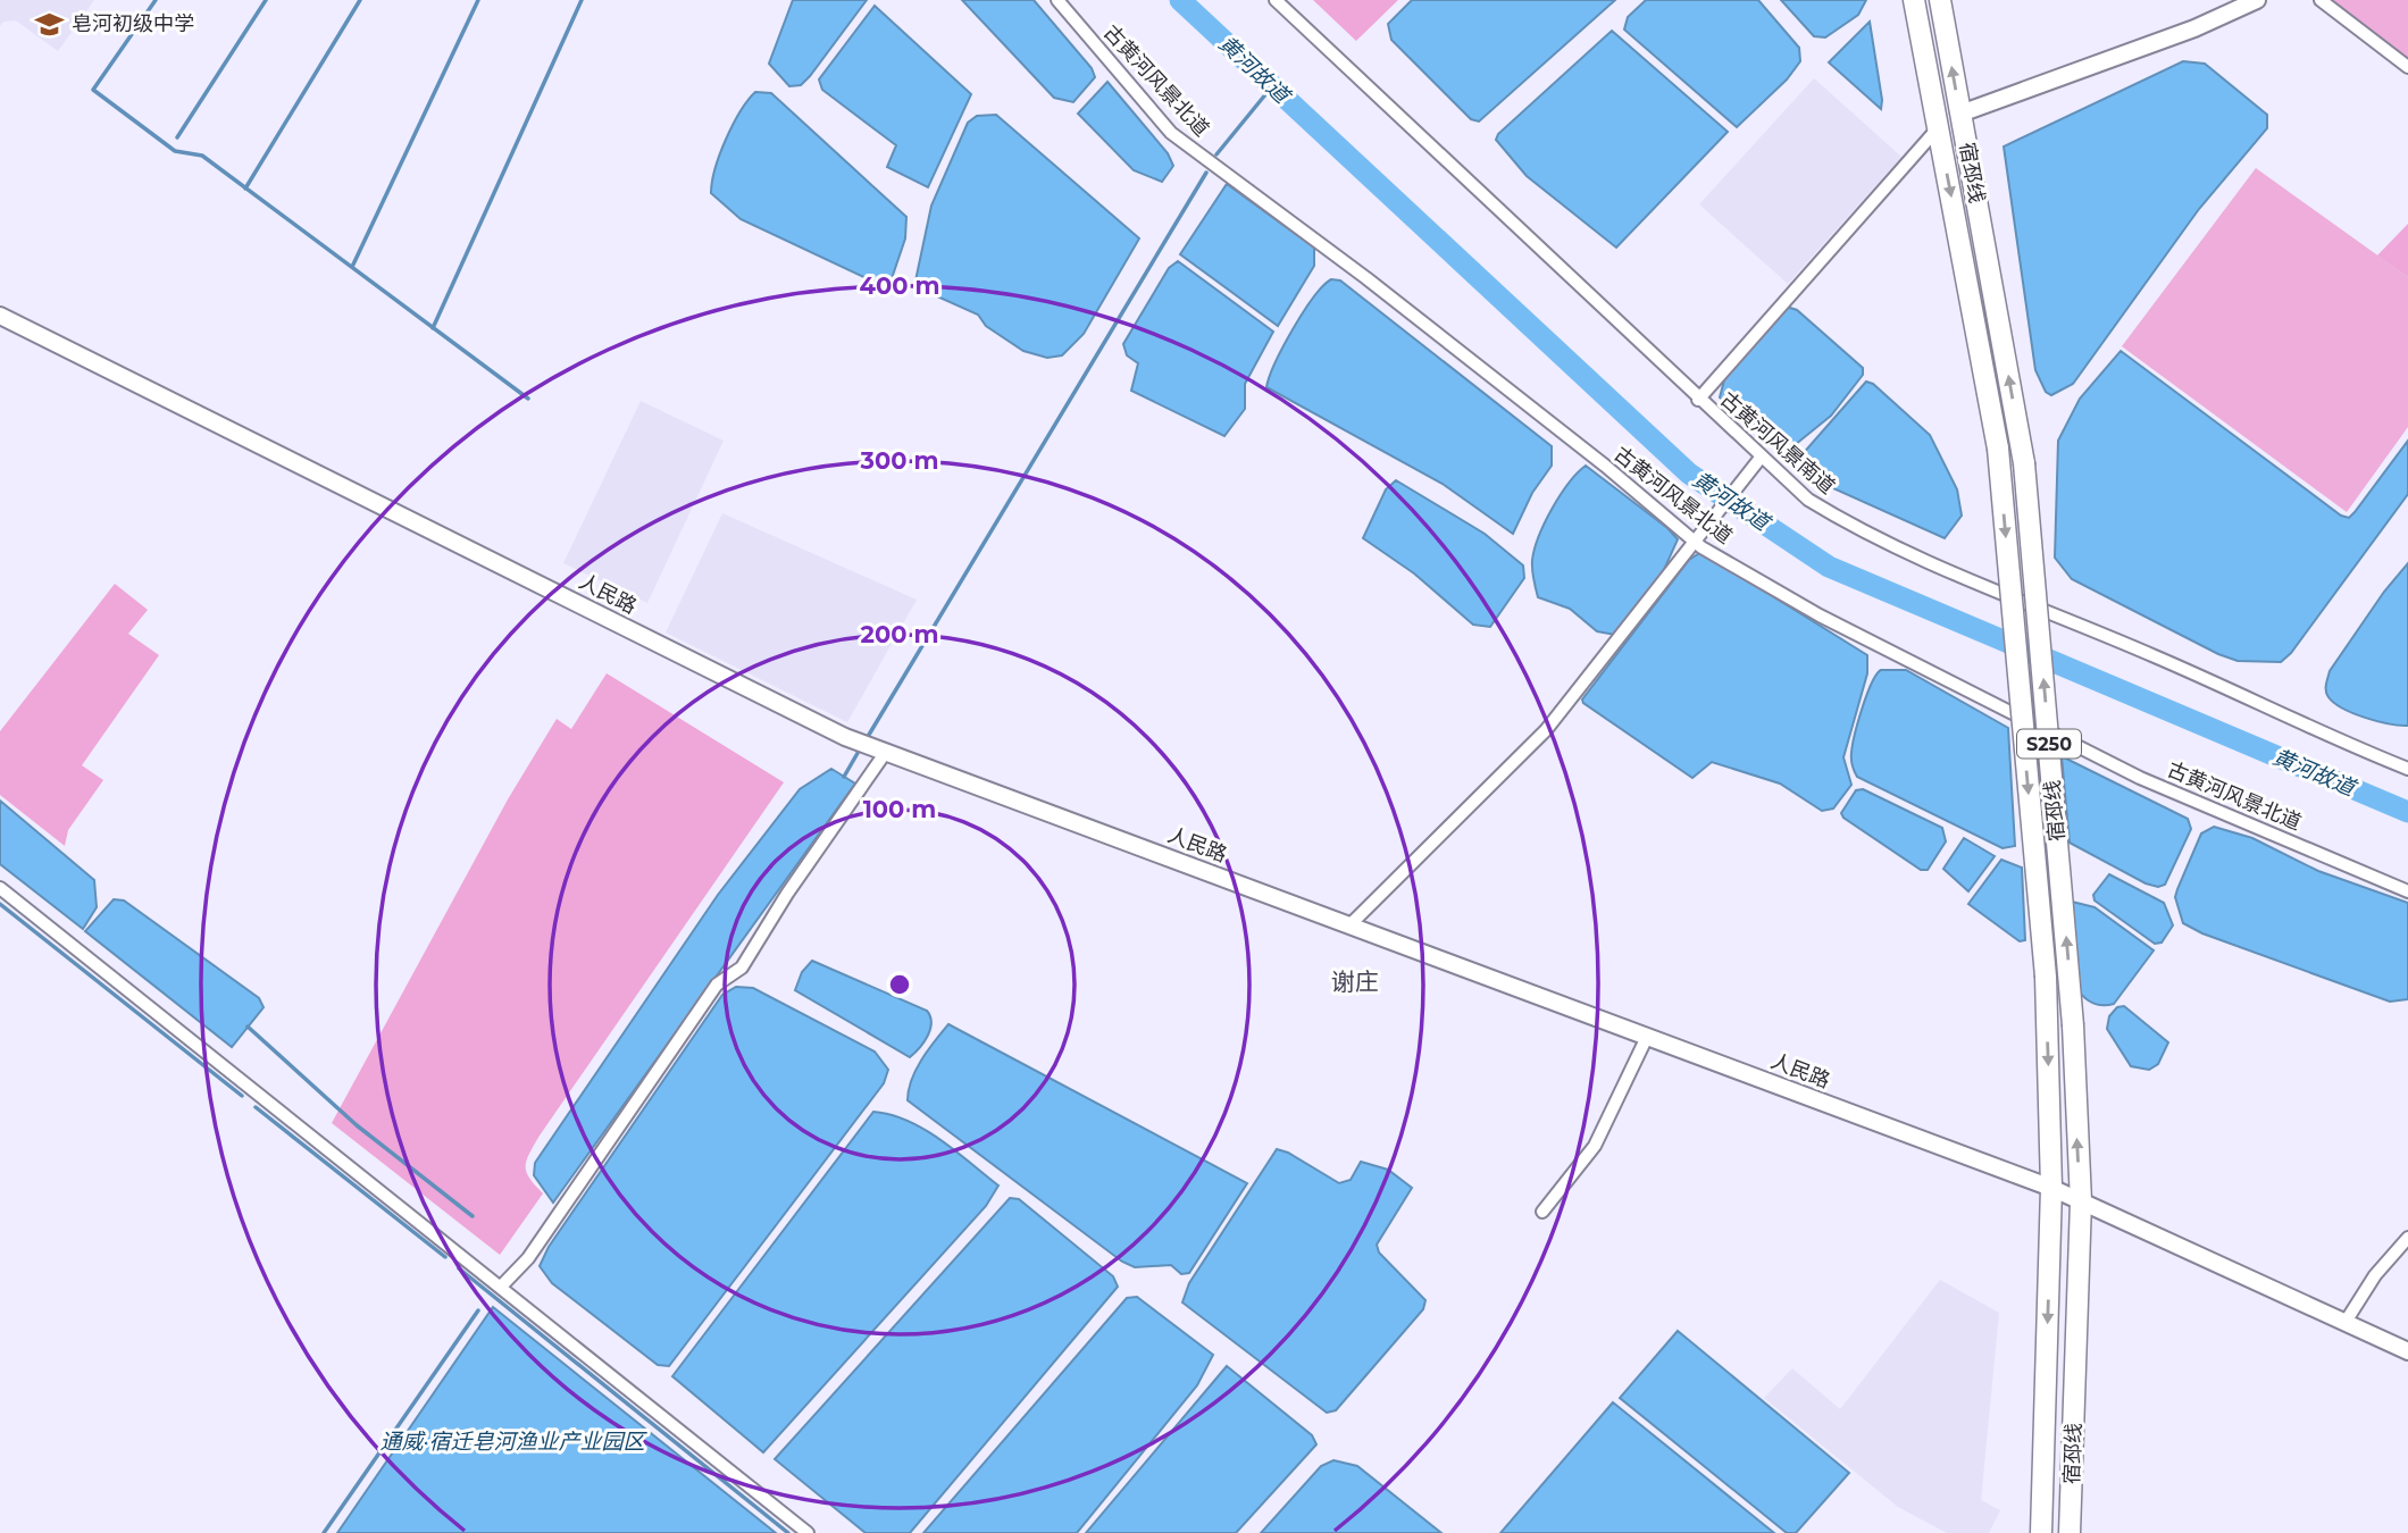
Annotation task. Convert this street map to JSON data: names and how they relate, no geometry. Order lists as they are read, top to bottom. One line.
{"streets":{"main road":["宿邳线","S250"],"street":["古黄河风景北道","古黄河风景南道","人民路"]},"crossings":[["宿邳线","人民路"]],"districts":["谢庄"],"water":["黄河故道","通威·宿迁皂河渔业产业园区"],"places":{"school or university":["皂河初级中学"]},"rings":["400 m","300 m","200 m","100 m"]}
